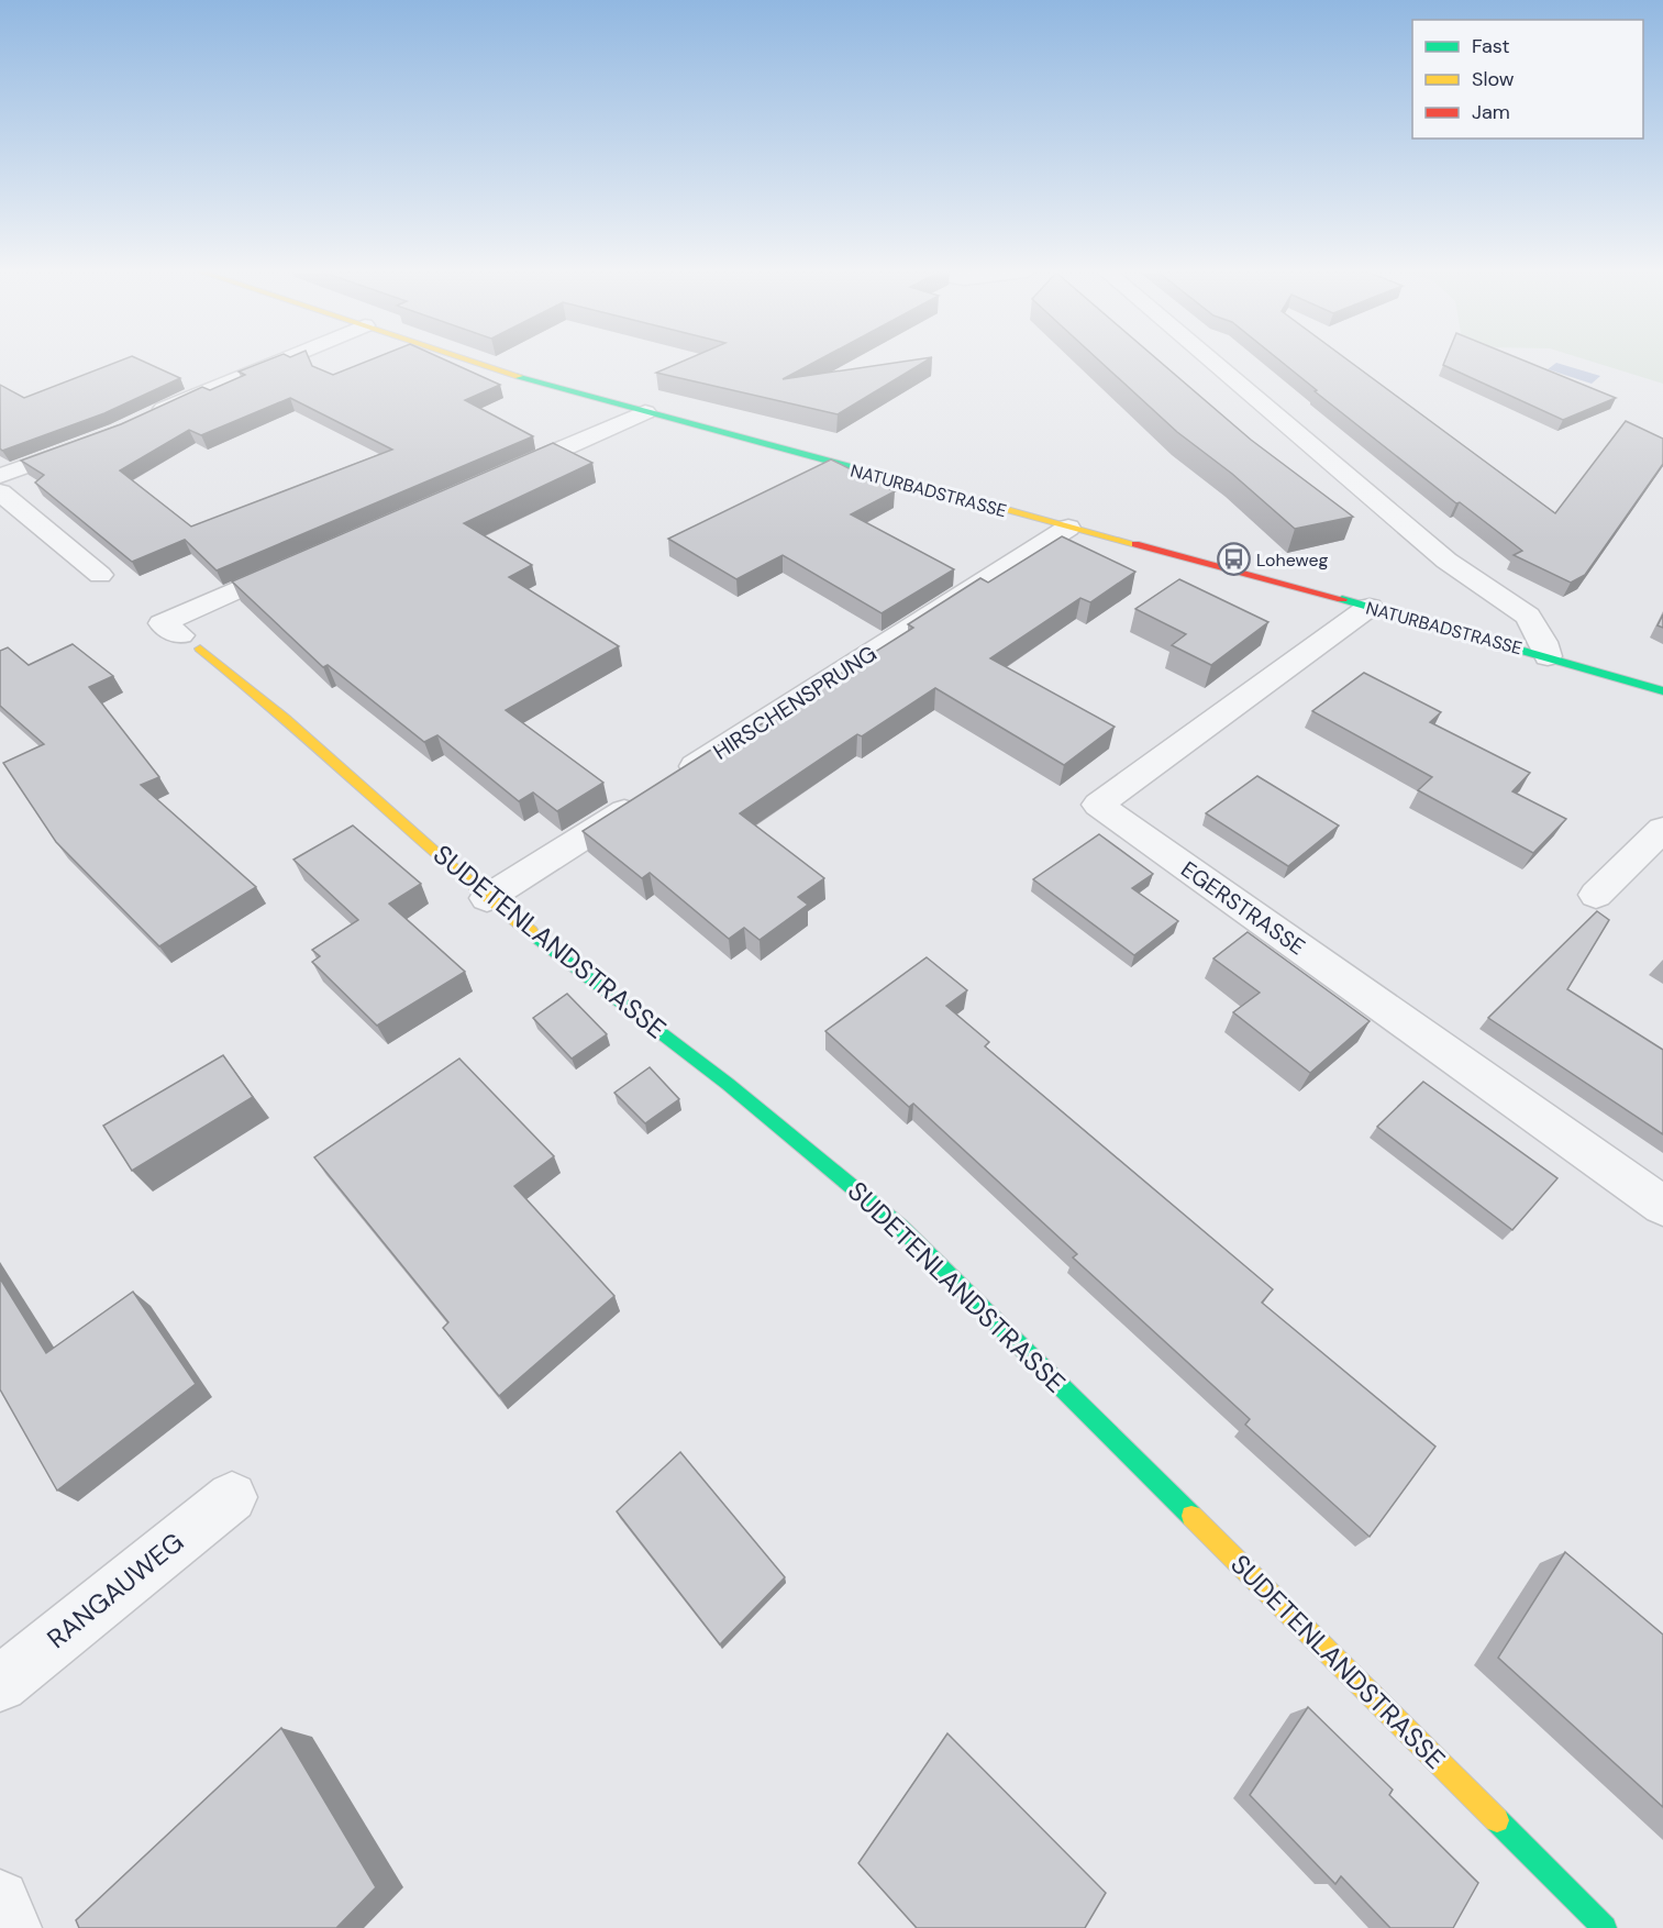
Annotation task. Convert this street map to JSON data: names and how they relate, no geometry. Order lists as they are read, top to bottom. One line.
{"streets":{"street":["NATURBADSTRASSE","HIRSCHENSPRUNG","EGERSTRASSE","SUDETENLANDSTRASSE","RANGAUWEG"]},"crossings":[["NATURBADSTRASSE","HIRSCHENSPRUNG"],["NATURBADSTRASSE","EGERSTRASSE"],["HIRSCHENSPRUNG","SUDETENLANDSTRASSE"]],"places":{"bus stop":["Loheweg"]},"legend":["Fast","Slow","Jam"]}
